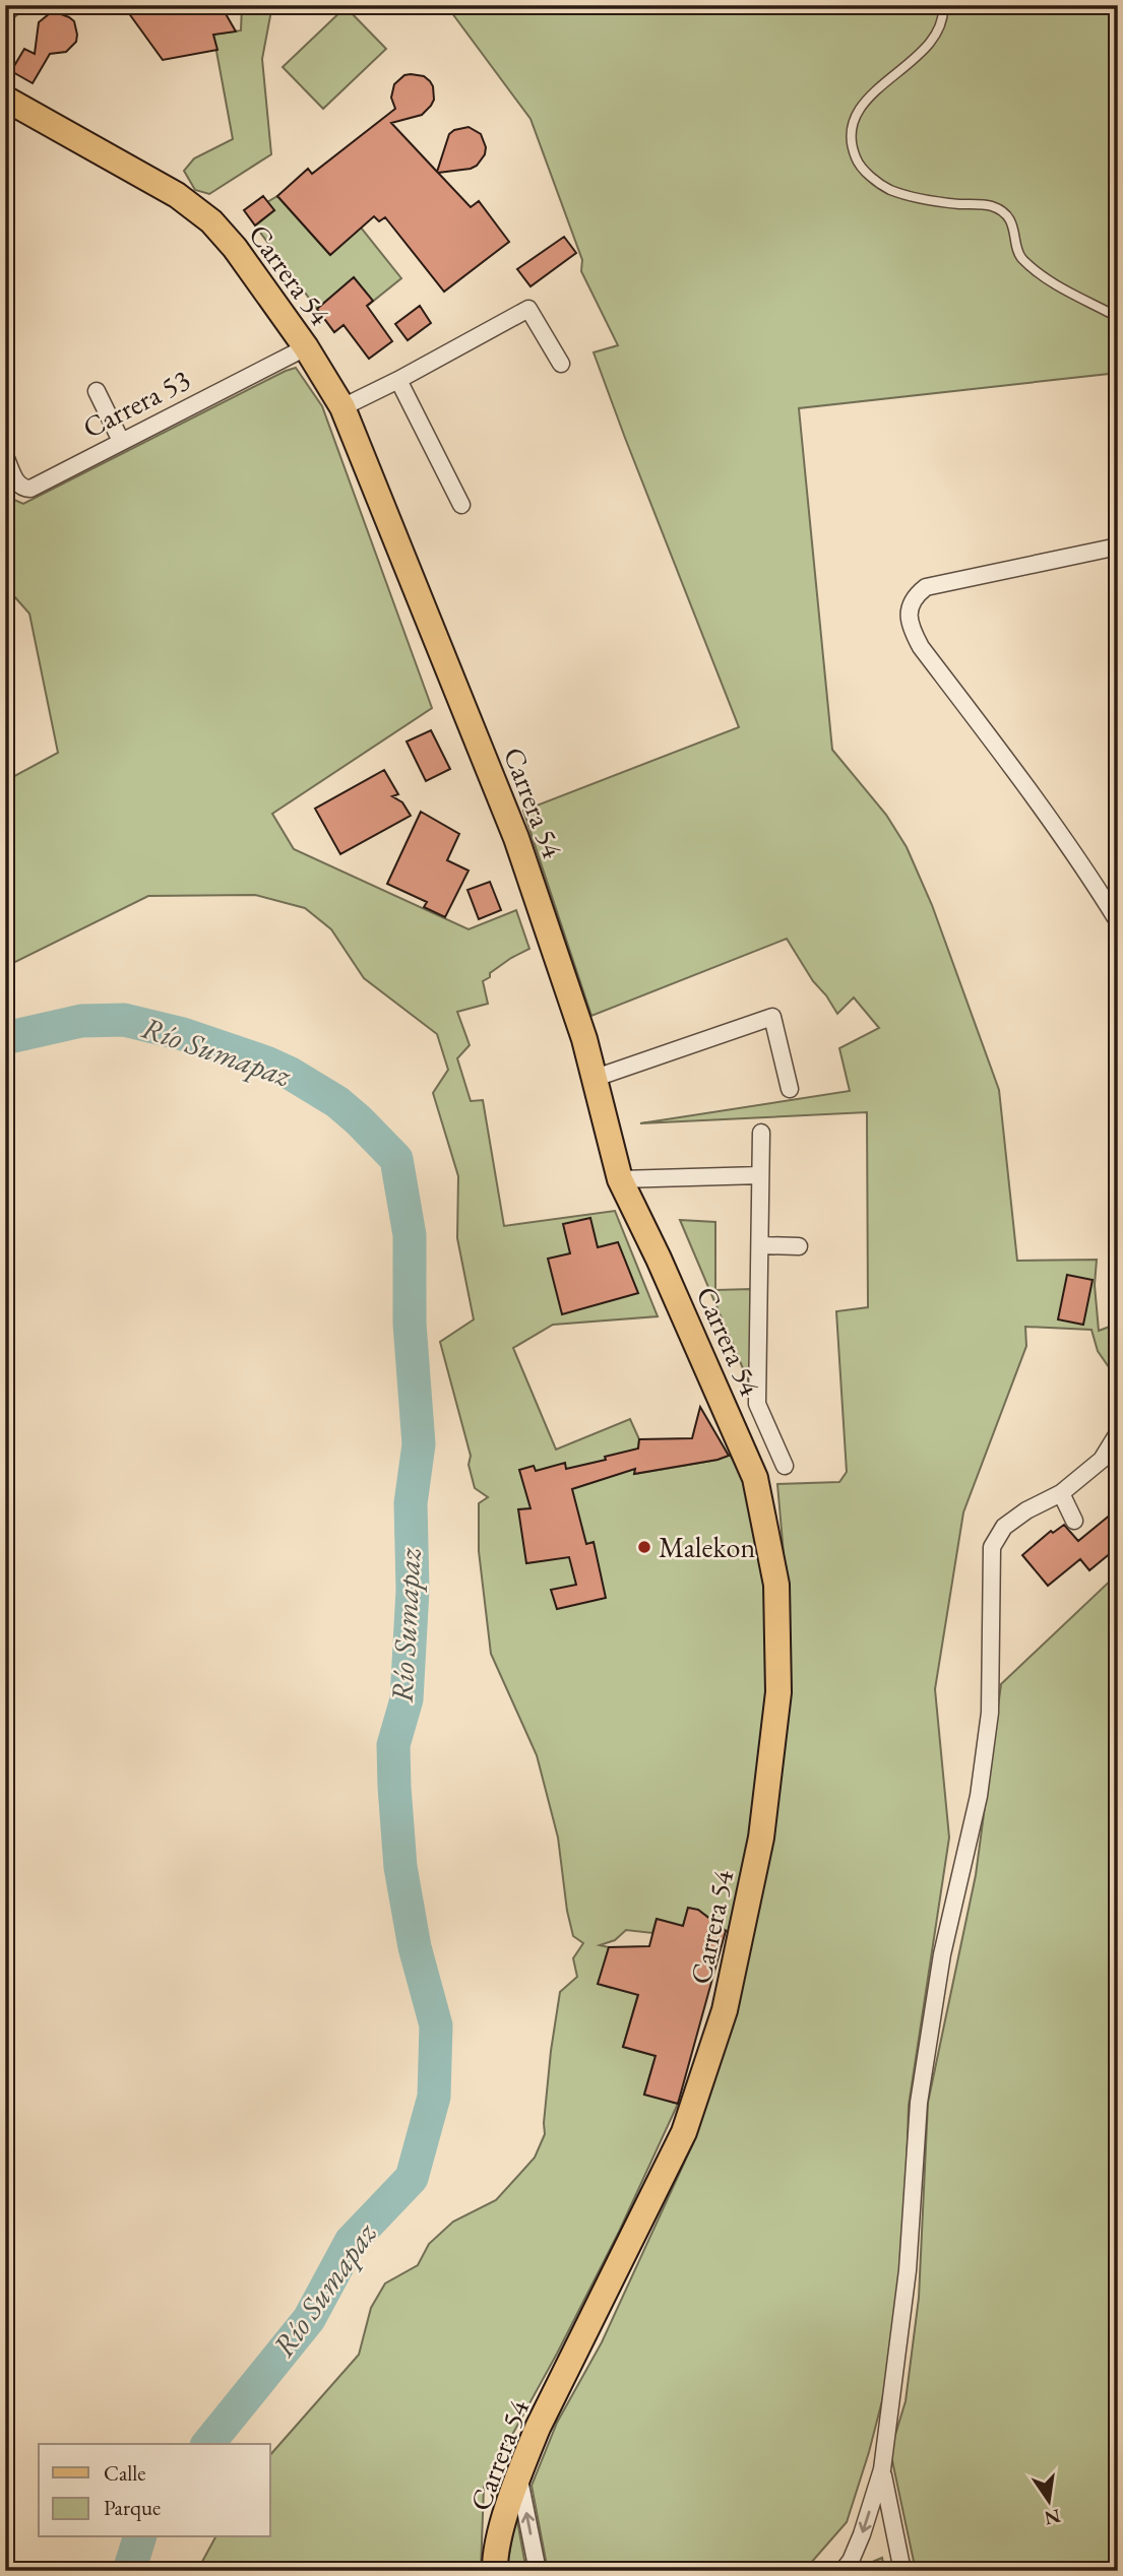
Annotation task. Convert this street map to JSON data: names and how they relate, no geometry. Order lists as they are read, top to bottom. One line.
{"streets":{"main road":["Carrera 54"],"street":["Carrera 53"]},"crossings":[["Carrera 54","Carrera 53"]],"water":["Río Sumapaz"],"places":["Malekon"],"legend":["Calle","Parque"],"north":"bottom"}
